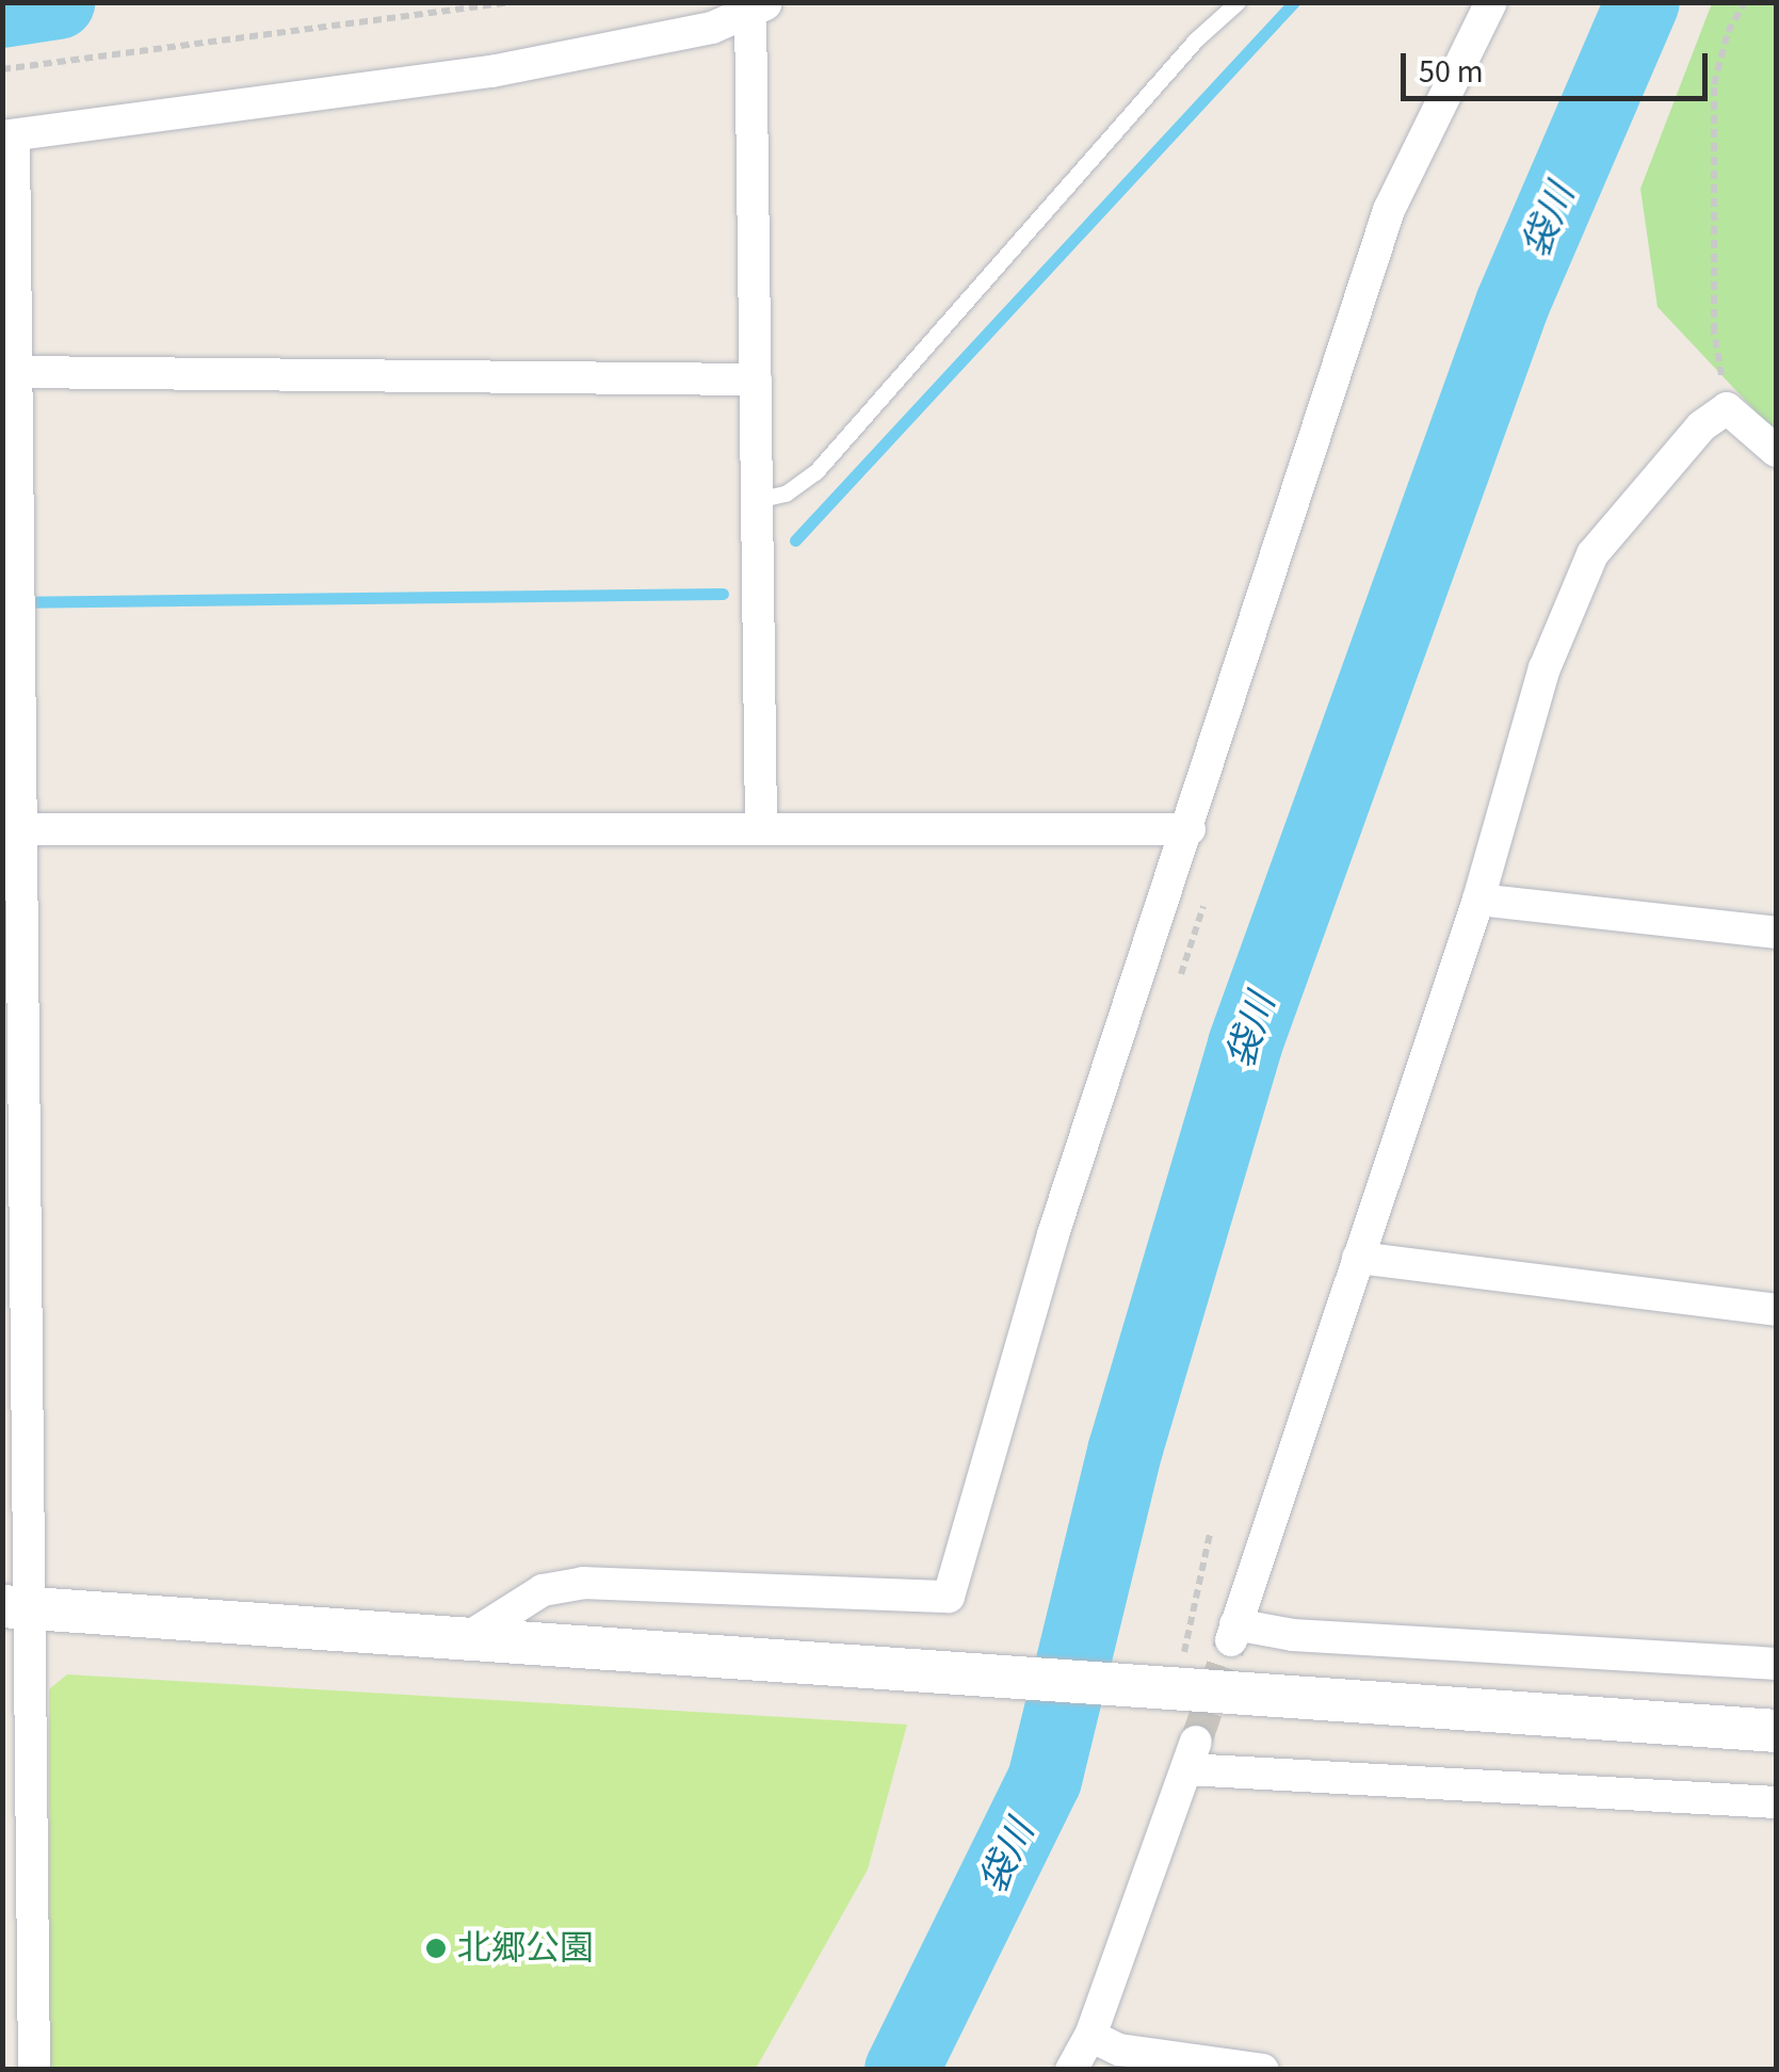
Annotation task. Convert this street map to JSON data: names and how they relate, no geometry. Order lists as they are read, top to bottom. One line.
{"water":["袋川"],"places":["北郷公園"],"scale_bar":"50 m"}
